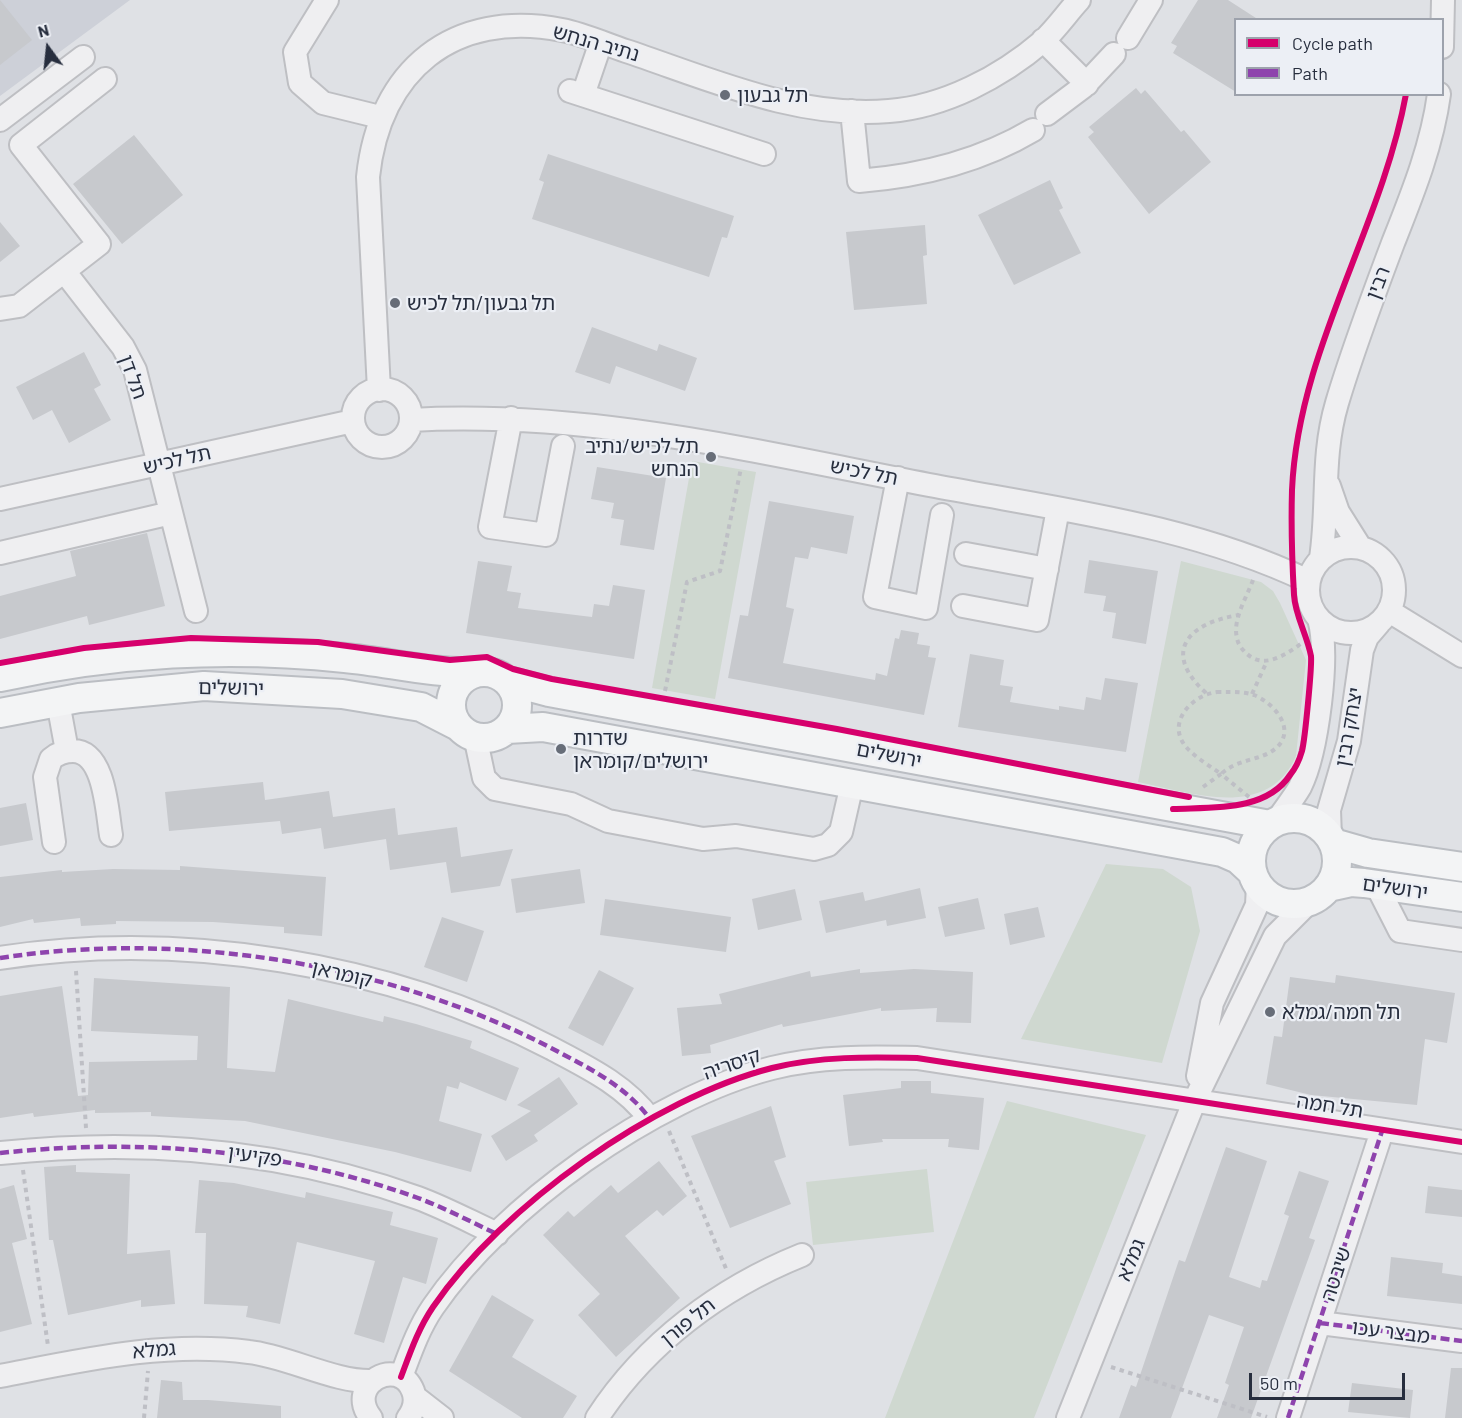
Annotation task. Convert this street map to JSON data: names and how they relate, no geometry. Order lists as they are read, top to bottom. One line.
{"streets":{"main road":["ירושלים"],"street":["נתיב הנחש","רבין","תל דן","תל לכיש","יצחק רבין","קומראן","קיסריה","תל חמה","פקיעין","גמלא","שיבטה","תל פורן","מבצר עכו"]},"crossings":[["נתיב הנחש","תל לכיש"],["תל דן","תל לכיש"],["תל לכיש","יצחק רבין"],["ירושלים","יצחק רבין"],["ירושלים","גמלא"],["יצחק רבין","גמלא"],["קומראן","קיסריה"],["קיסריה","תל חמה"],["קיסריה","פקיעין"],["קיסריה","גמלא"],["תל חמה","גמלא"],["תל חמה","שיבטה"],["שיבטה","מבצר עכו"]],"places":["תל גבעון","תל גבעון/תל לכיש","תל לכיש/נתיב הנחש","שדרות ירושלים/קומראן","תל חמה/גמלא"],"legend":["Cycle path","Path"],"scale_bar":"50 m","north":"top"}
